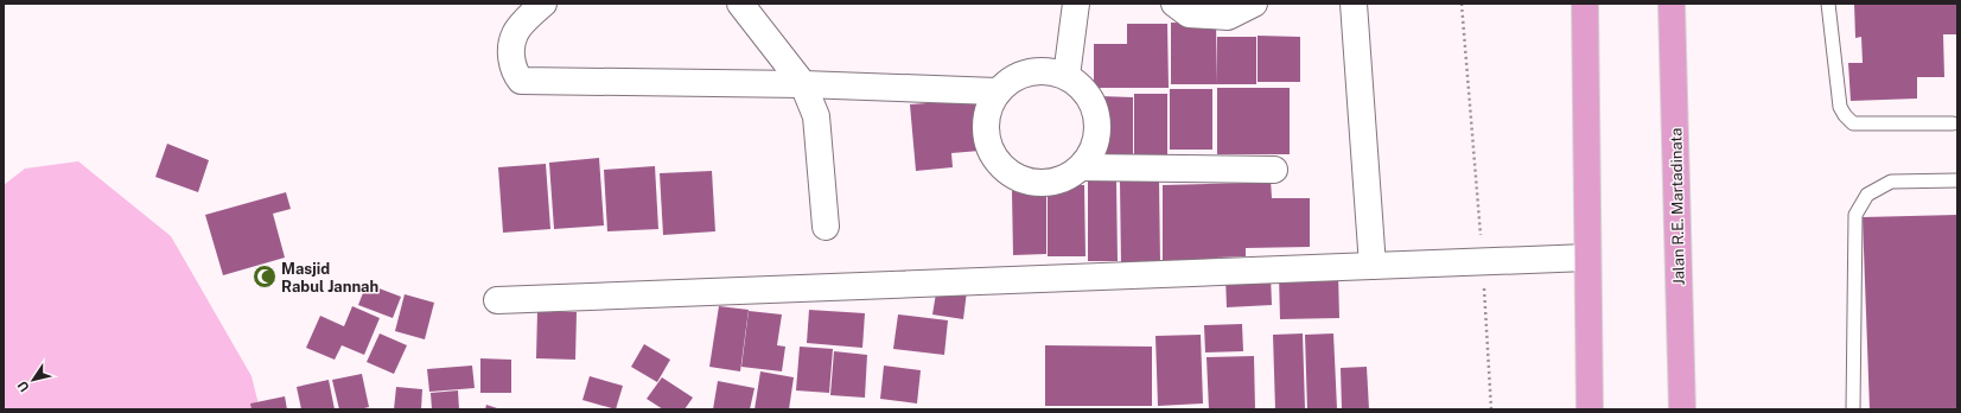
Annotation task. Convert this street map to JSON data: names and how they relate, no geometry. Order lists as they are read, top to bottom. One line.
{"streets":{"highway":["Jalan R.E. Martadinata"]},"places":{"mosque":["Masjid Rabul Jannah"]},"north":"bottom left"}
